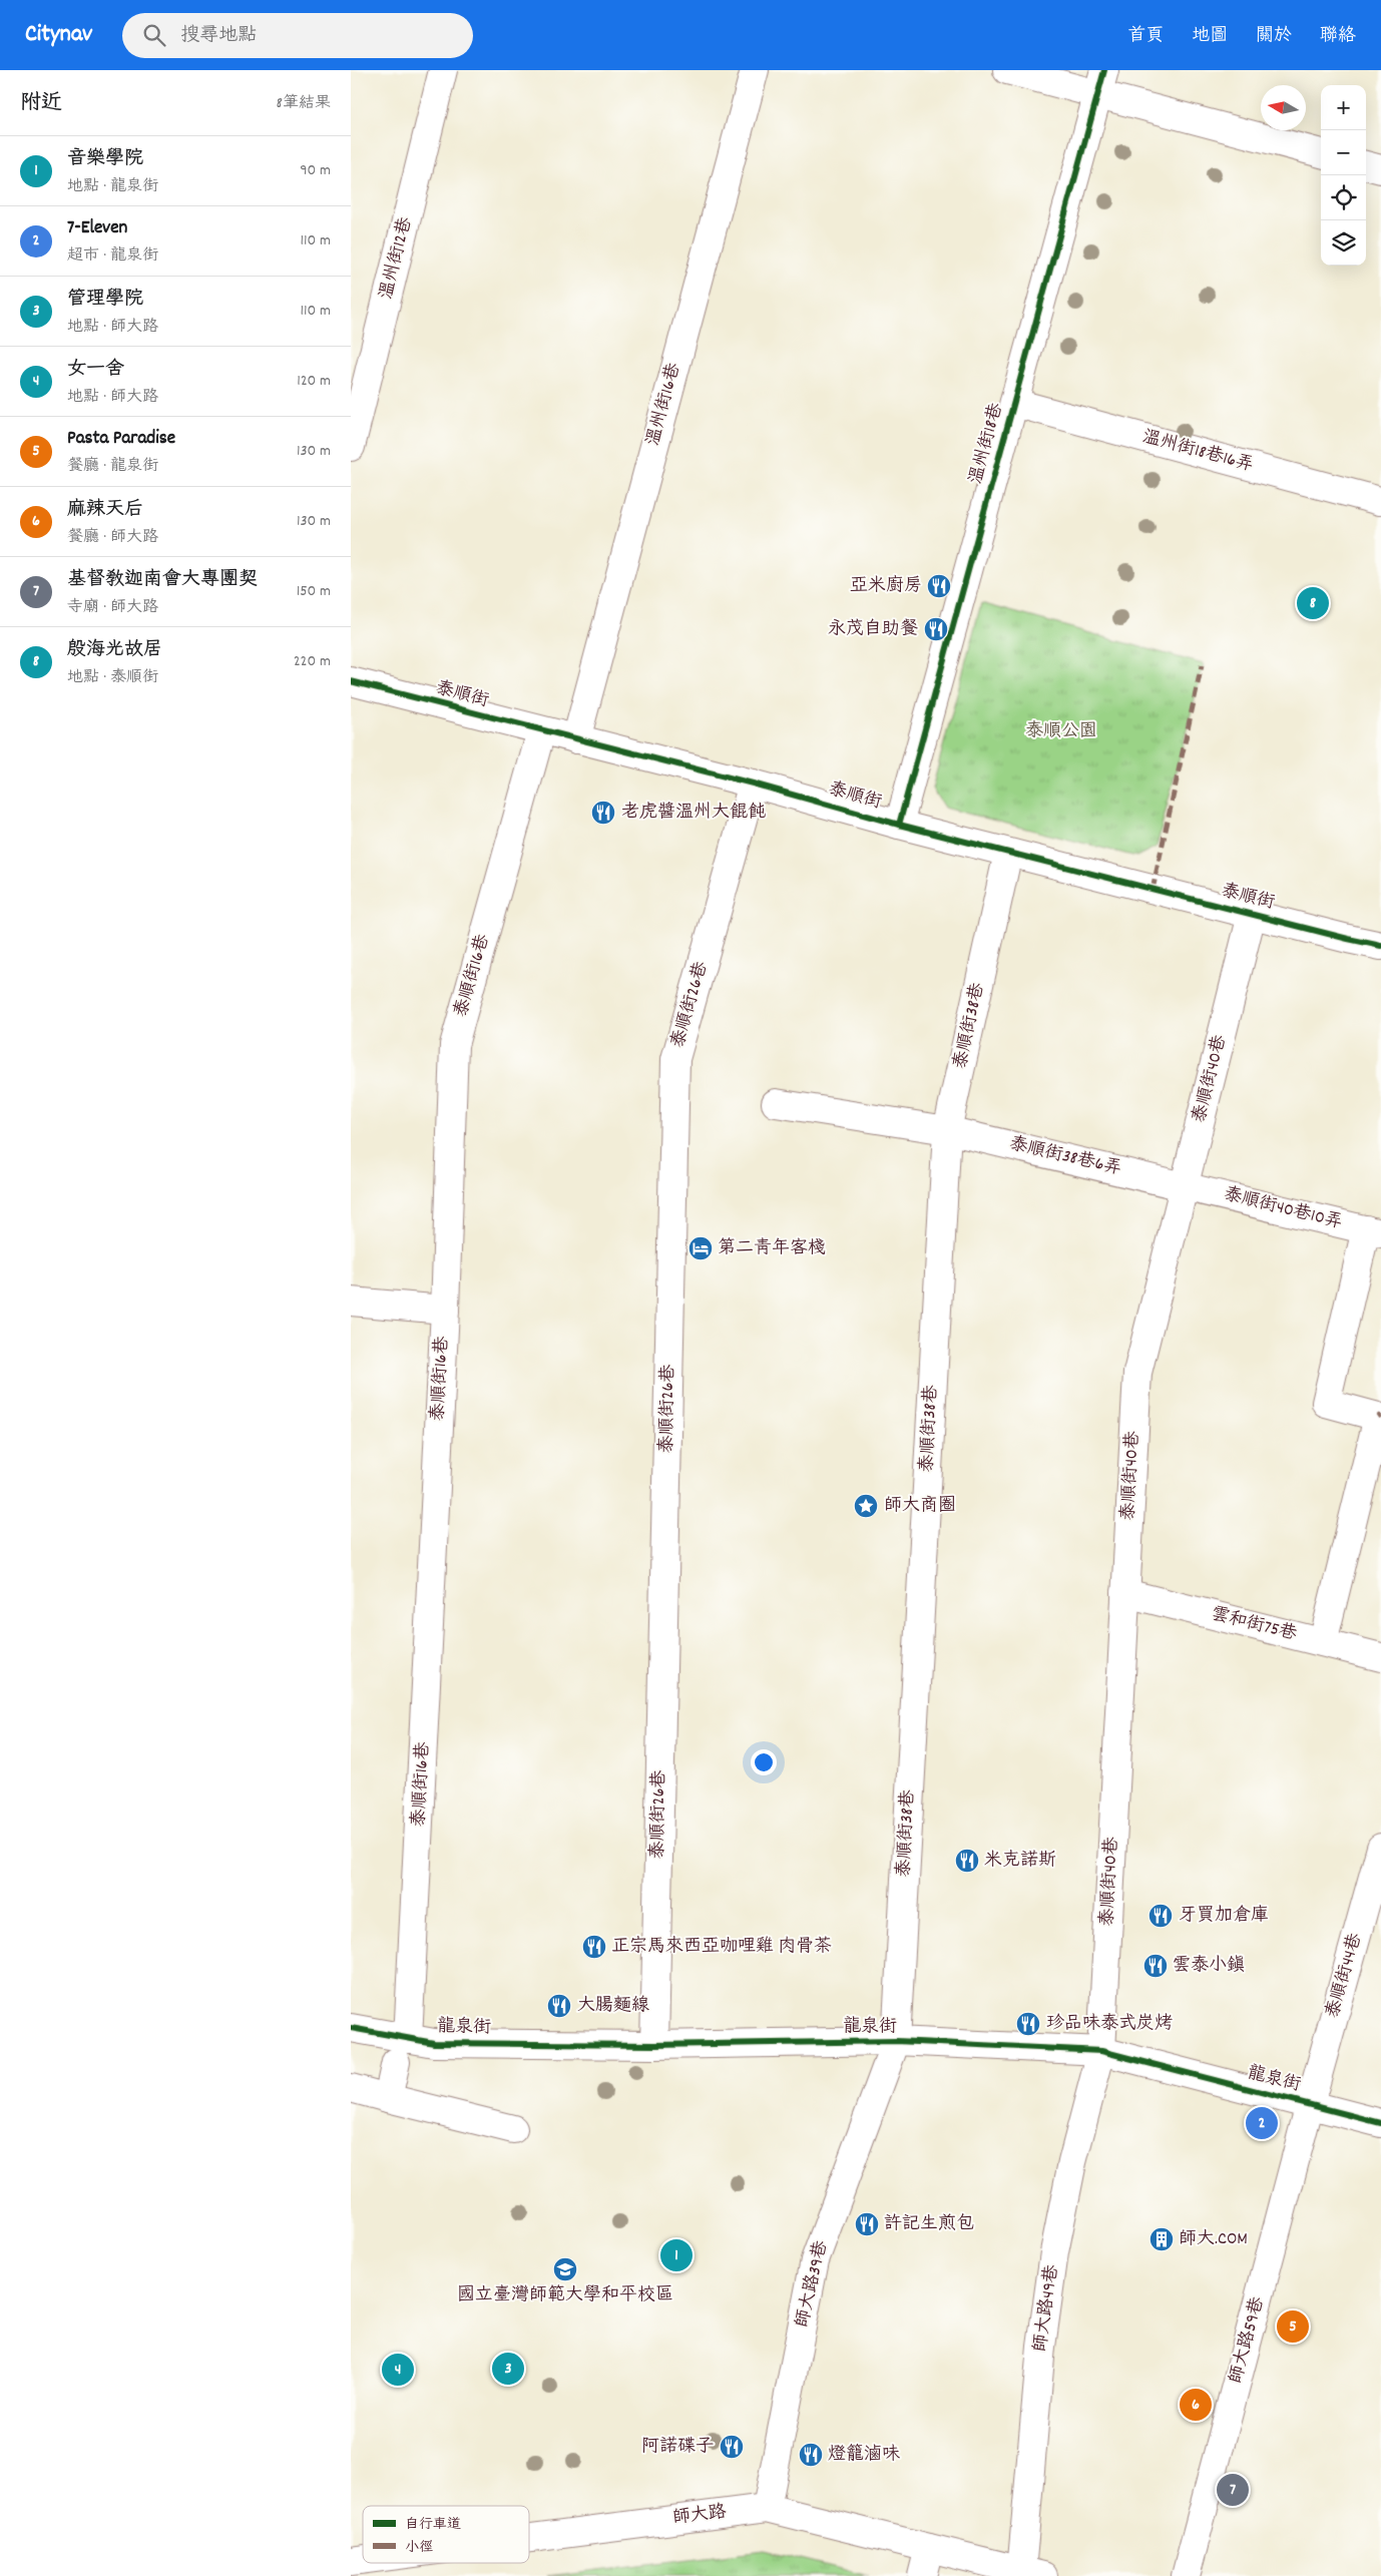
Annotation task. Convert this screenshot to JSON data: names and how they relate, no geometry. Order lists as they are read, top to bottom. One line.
{"streets":{"street":["溫州街12巷","溫州街16巷","溫州街18巷","溫州街18巷16弄","泰順街","泰順街16巷","泰順街26巷","泰順街38巷","泰順街40巷","泰順街38巷6弄","泰順街40巷10弄","雲和街75巷","泰順街44巷","龍泉街","師大路39巷","師大路49巷","師大路59巷","師大路"]},"crossings":[["溫州街16巷","泰順街"],["溫州街18巷","溫州街18巷16弄"],["溫州街18巷","泰順街"],["泰順街","泰順街16巷"],["泰順街","泰順街26巷"],["泰順街","泰順街38巷"],["泰順街","泰順街40巷"],["泰順街16巷","龍泉街"],["泰順街26巷","龍泉街"],["泰順街38巷","泰順街38巷6弄"],["泰順街38巷","龍泉街"],["泰順街38巷","師大路39巷"],["泰順街40巷","泰順街38巷6弄"],["泰順街40巷","泰順街40巷10弄"],["泰順街40巷","雲和街75巷"],["泰順街40巷","龍泉街"],["泰順街40巷","師大路49巷"],["泰順街38巷6弄","泰順街40巷10弄"],["泰順街44巷","龍泉街"],["泰順街44巷","師大路59巷"],["龍泉街","師大路39巷"],["龍泉街","師大路49巷"],["龍泉街","師大路59巷"],["師大路39巷","師大路"],["師大路49巷","師大路"]],"parks":["泰順公園"],"places":{"restaurant":["亞米廚房","永茂自助餐","老虎醬溫州大餛飩","米克諾斯","牙買加倉庫","正宗馬來西亞咖哩雞 肉骨茶","雲泰小鎮","大腸麵線","珍品味泰式炭烤","許記生煎包","阿諾碟子","燈籠滷味"],"hotel":["第二青年客棧"],"place":["師大商圈"],"building":["師大.COM"],"school or university":["國立臺灣師範大學和平校區"]},"legend":["自行車道","小徑"],"north":"left","page":{"header":"Citynav","search":"搜尋地點","nav":["首頁","地圖","關於","聯絡"],"heading":["附近","8筆結果"],"map_buttons":["+","−"],"list":[{"mark":"1","name":"音樂學院","note":"地點 · 龍泉街","value":"90 m"},{"mark":"2","name":"7-Eleven","note":"超市 · 龍泉街","value":"110 m"},{"mark":"3","name":"管理學院","note":"地點 · 師大路","value":"110 m"},{"mark":"4","name":"女一舍","note":"地點 · 師大路","value":"120 m"},{"mark":"5","name":"Pasta Paradise","note":"餐廳 · 龍泉街","value":"130 m"},{"mark":"6","name":"麻辣天后","note":"餐廳 · 師大路","value":"130 m"},{"mark":"7","name":"基督教迦南會大專團契","note":"寺廟 · 師大路","value":"150 m"},{"mark":"8","name":"殷海光故居","note":"地點 · 泰順街","value":"220 m"}],"pins":["8","2","1","5","3","4","6","7"]}}
